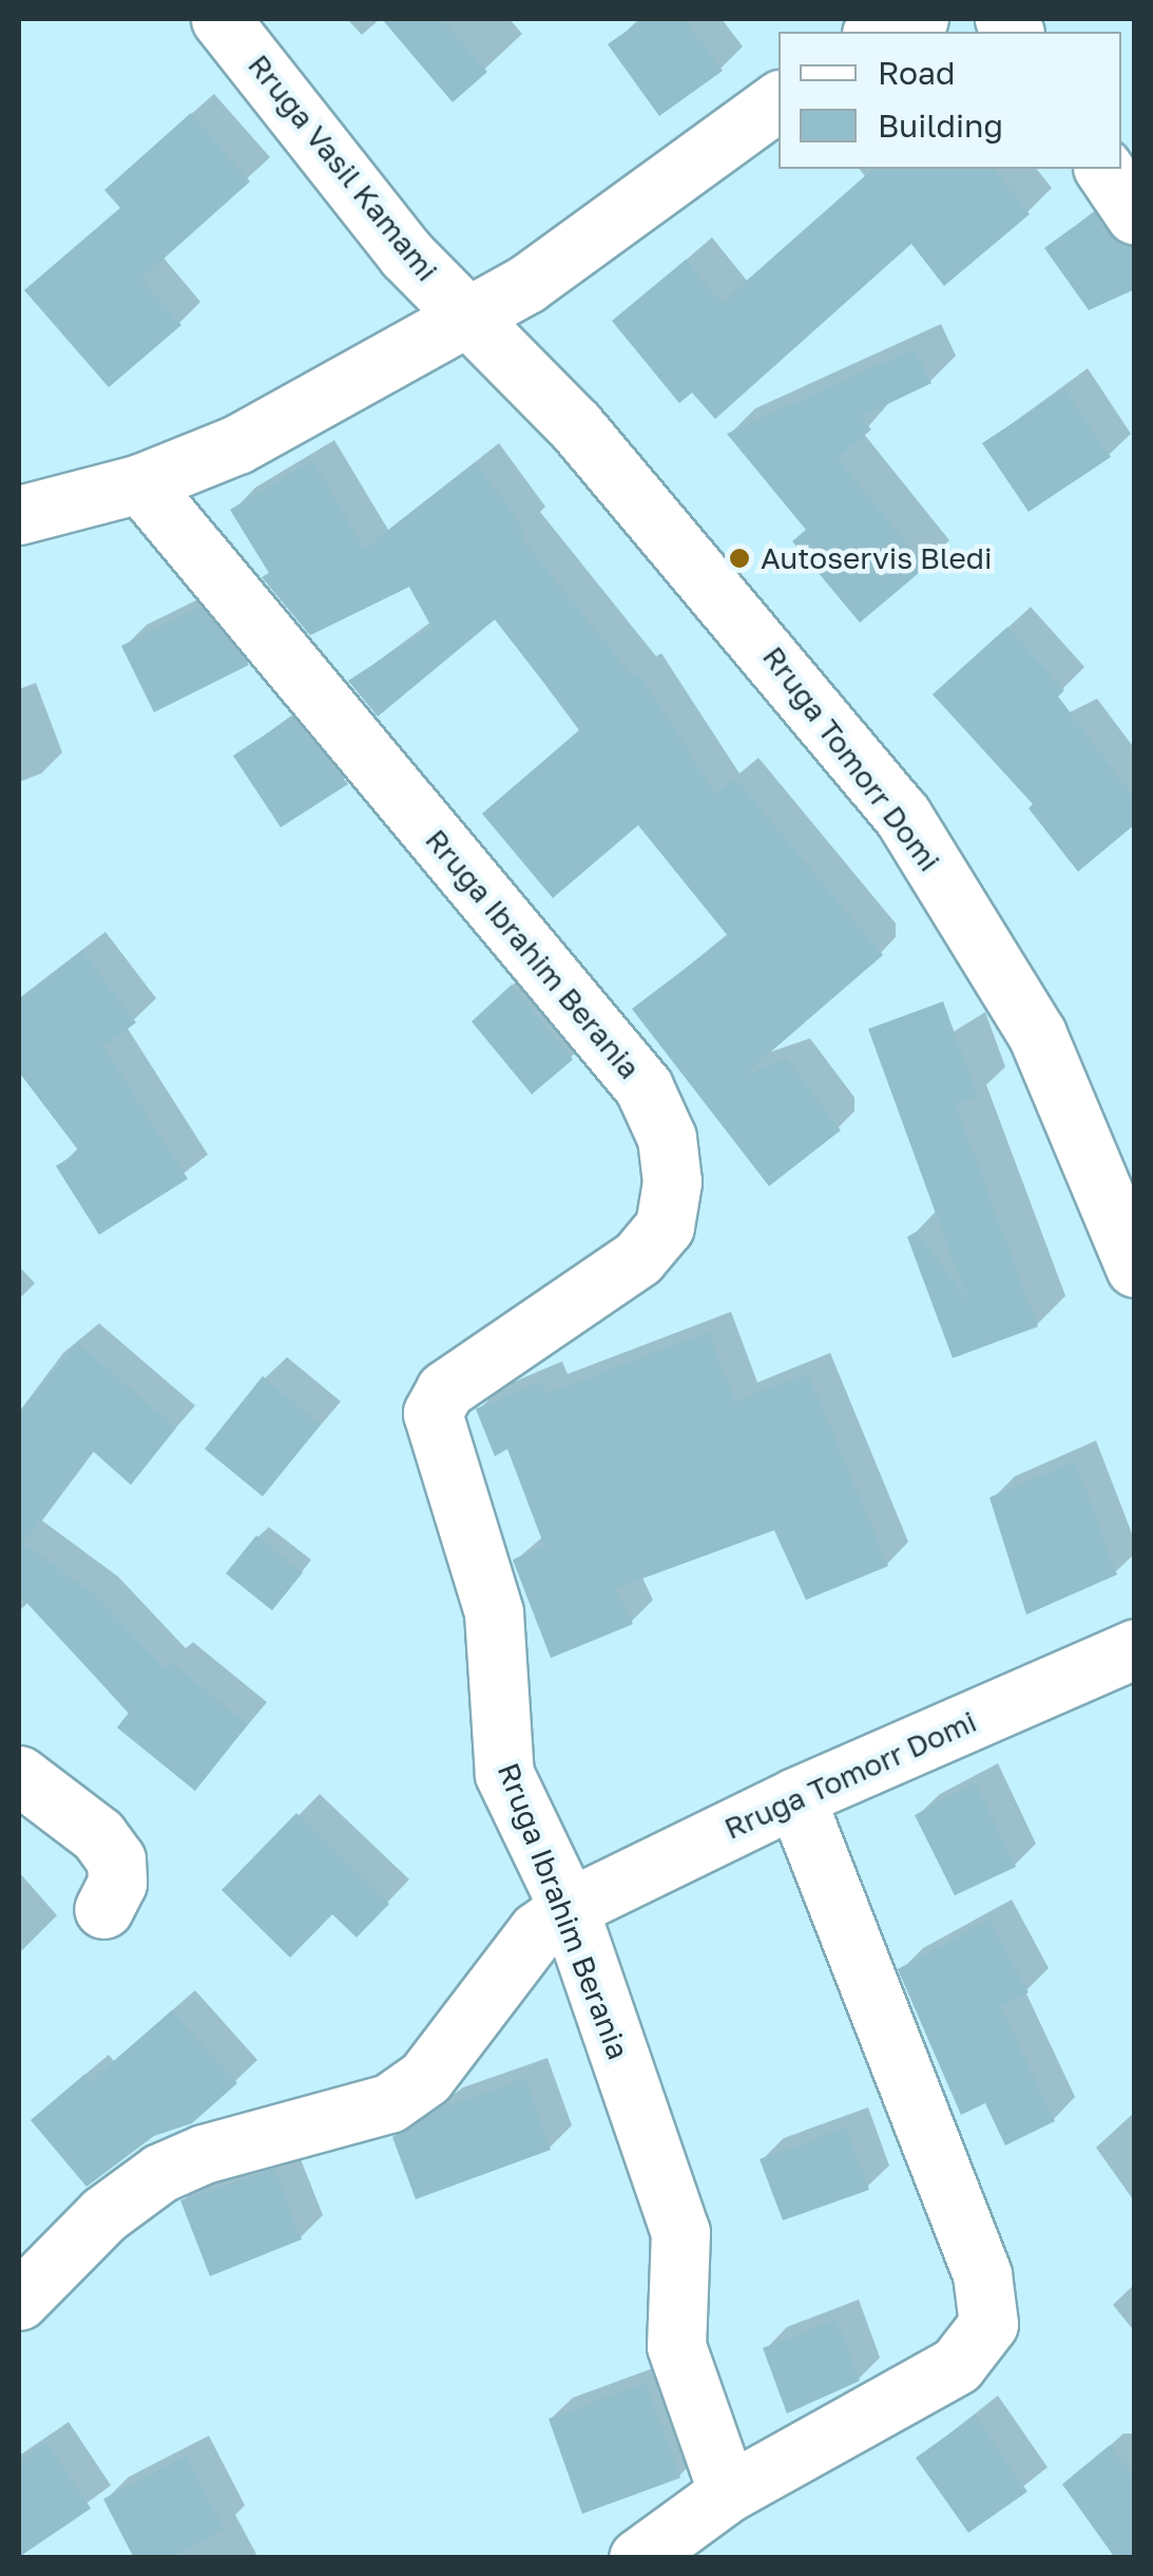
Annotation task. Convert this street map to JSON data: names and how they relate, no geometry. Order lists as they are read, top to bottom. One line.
{"streets":{"street":["Rruga Vasil Kamami","Rruga Tomorr Domi","Rruga Ibrahim Berania"]},"crossings":[["Rruga Vasil Kamami","Rruga Tomorr Domi"],["Rruga Tomorr Domi","Rruga Ibrahim Berania"]],"places":["Autoservis Bledi"],"legend":["Road","Building"]}
